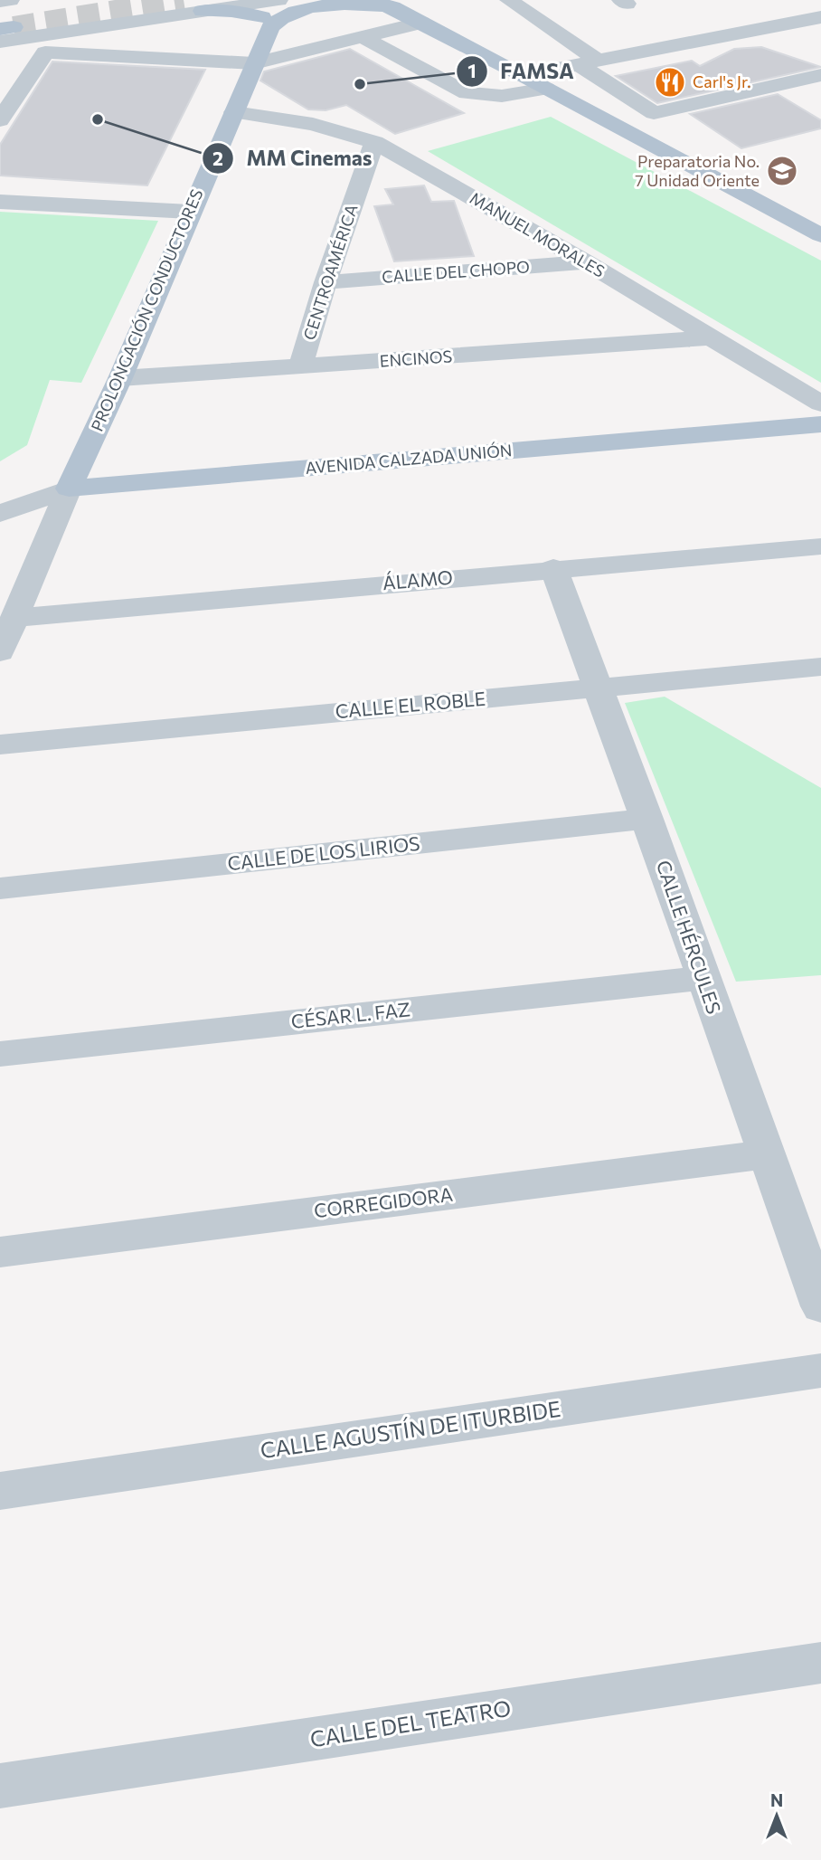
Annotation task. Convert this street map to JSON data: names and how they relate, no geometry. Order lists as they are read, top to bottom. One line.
{"streets":{"main road":["PROLONGACIÓN CONDUCTORES","AVENIDA CALZADA UNIÓN"],"street":["MANUEL MORALES","CENTROAMÉRICA","CALLE DEL CHOPO","ENCINOS","ÁLAMO","CALLE EL ROBLE","CALLE DE LOS LIRIOS","CALLE HÉRCULES","CÉSAR L. FAZ","CORREGIDORA","CALLE AGUSTÍN DE ITURBIDE","CALLE DEL TEATRO"]},"crossings":[["MANUEL MORALES","CENTROAMÉRICA"],["MANUEL MORALES","CALLE DEL CHOPO"],["MANUEL MORALES","PROLONGACIÓN CONDUCTORES"],["MANUEL MORALES","ENCINOS"],["CENTROAMÉRICA","CALLE DEL CHOPO"],["CENTROAMÉRICA","ENCINOS"],["PROLONGACIÓN CONDUCTORES","ENCINOS"],["PROLONGACIÓN CONDUCTORES","AVENIDA CALZADA UNIÓN"],["ÁLAMO","CALLE HÉRCULES"],["CALLE EL ROBLE","CALLE HÉRCULES"],["CALLE DE LOS LIRIOS","CALLE HÉRCULES"],["CALLE HÉRCULES","CÉSAR L. FAZ"],["CALLE HÉRCULES","CORREGIDORA"]],"places":{"restaurant":["Carl's Jr."],"other":["FAMSA","MM Cinemas"],"school or university":["Preparatoria No. 7 Unidad Oriente"]},"north":"top"}
